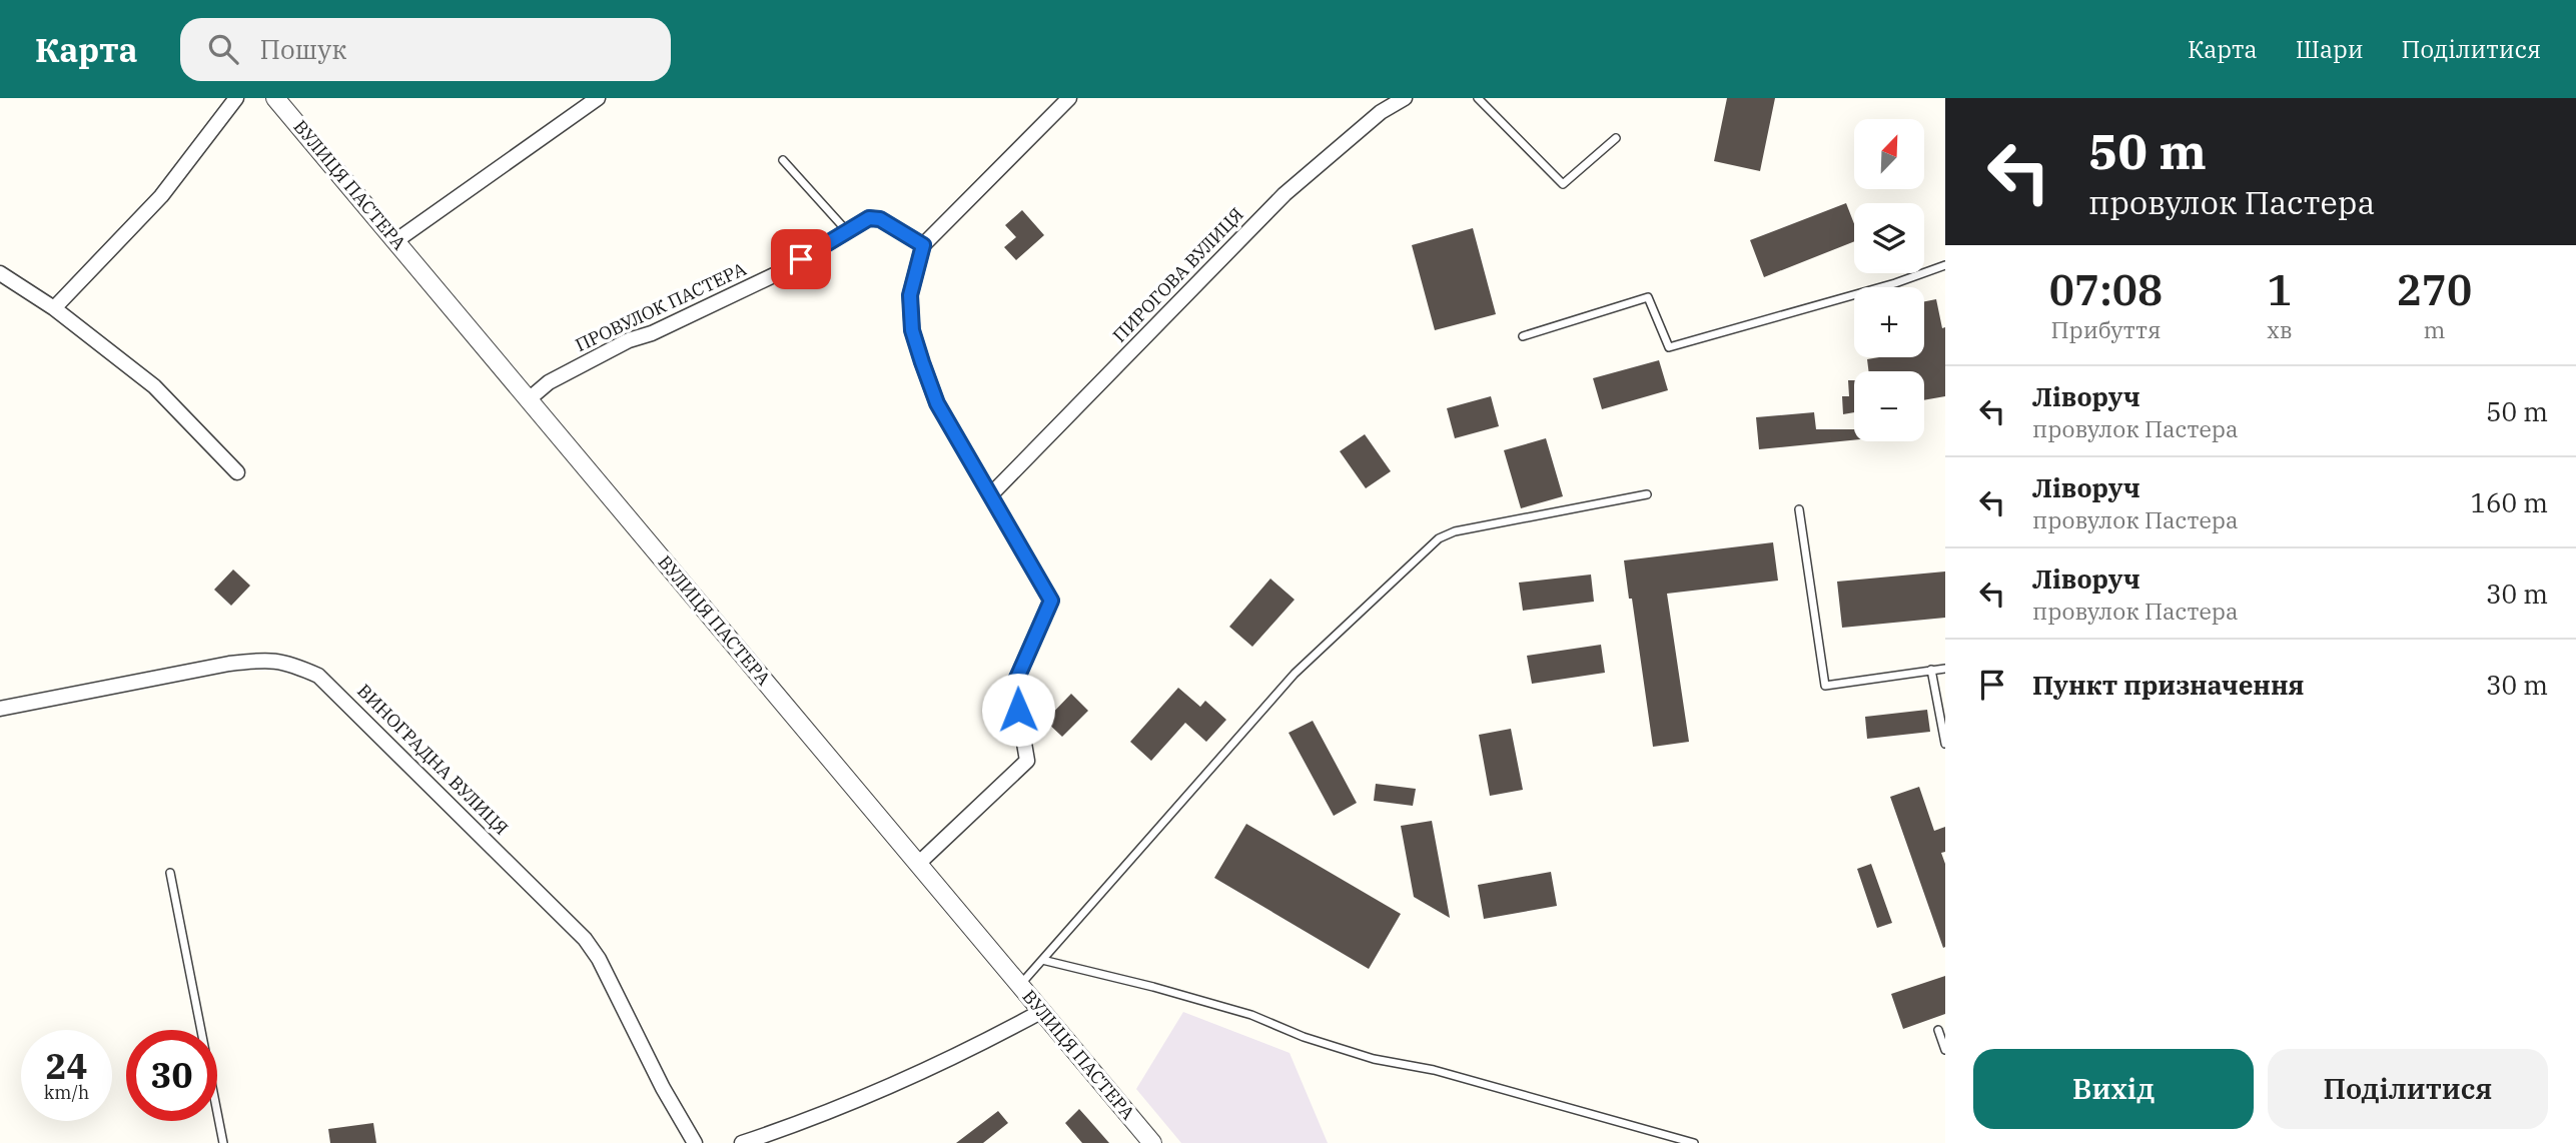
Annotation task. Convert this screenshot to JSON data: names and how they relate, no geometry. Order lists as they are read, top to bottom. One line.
{"streets":{"street":["ВУЛИЦЯ ПАСТЕРА","ПИРОГОВА ВУЛИЦЯ","ПРОВУЛОК ПАСТЕРА","ВИНОГРАДНА ВУЛИЦЯ"]},"crossings":[["ВУЛИЦЯ ПАСТЕРА","ПРОВУЛОК ПАСТЕРА"]],"north":"top right","page":{"header":"Карта","search":"Пошук","nav":["Карта","Шари","Поділитися"],"turn":["50 m","провулок Пастера"],"map_buttons":["+","−"],"eta":["07:08","Прибуття","1","хв","270","m"],"list":[{"name":"Ліворуч","note":"провулок Пастера","value":"50 m"},{"name":"Ліворуч","note":"провулок Пастера","value":"160 m"},{"name":"Ліворуч","note":"провулок Пастера","value":"30 m"},{"name":"Пункт призначення","value":"30 m"}],"speed":"24 km/h","limit":"30","buttons":["Вихід","Поділитися"]}}
